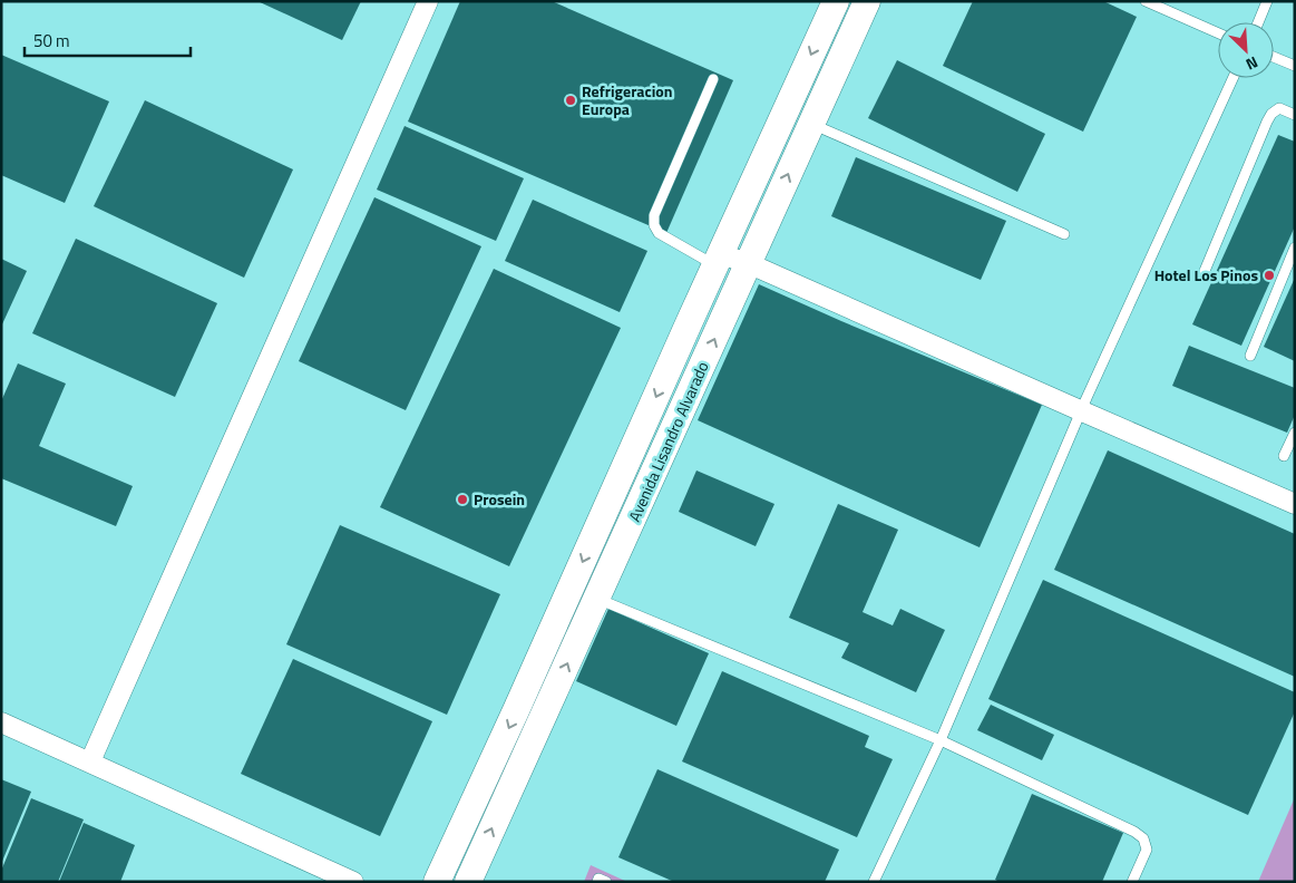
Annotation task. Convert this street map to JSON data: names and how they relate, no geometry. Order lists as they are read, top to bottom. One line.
{"streets":{"street":["Avenida Lisandro Alvarado"]},"places":["Refrigeracion Europa","Hotel Los Pinos","Prosein"],"scale_bar":"50 m","north":"bottom right"}
